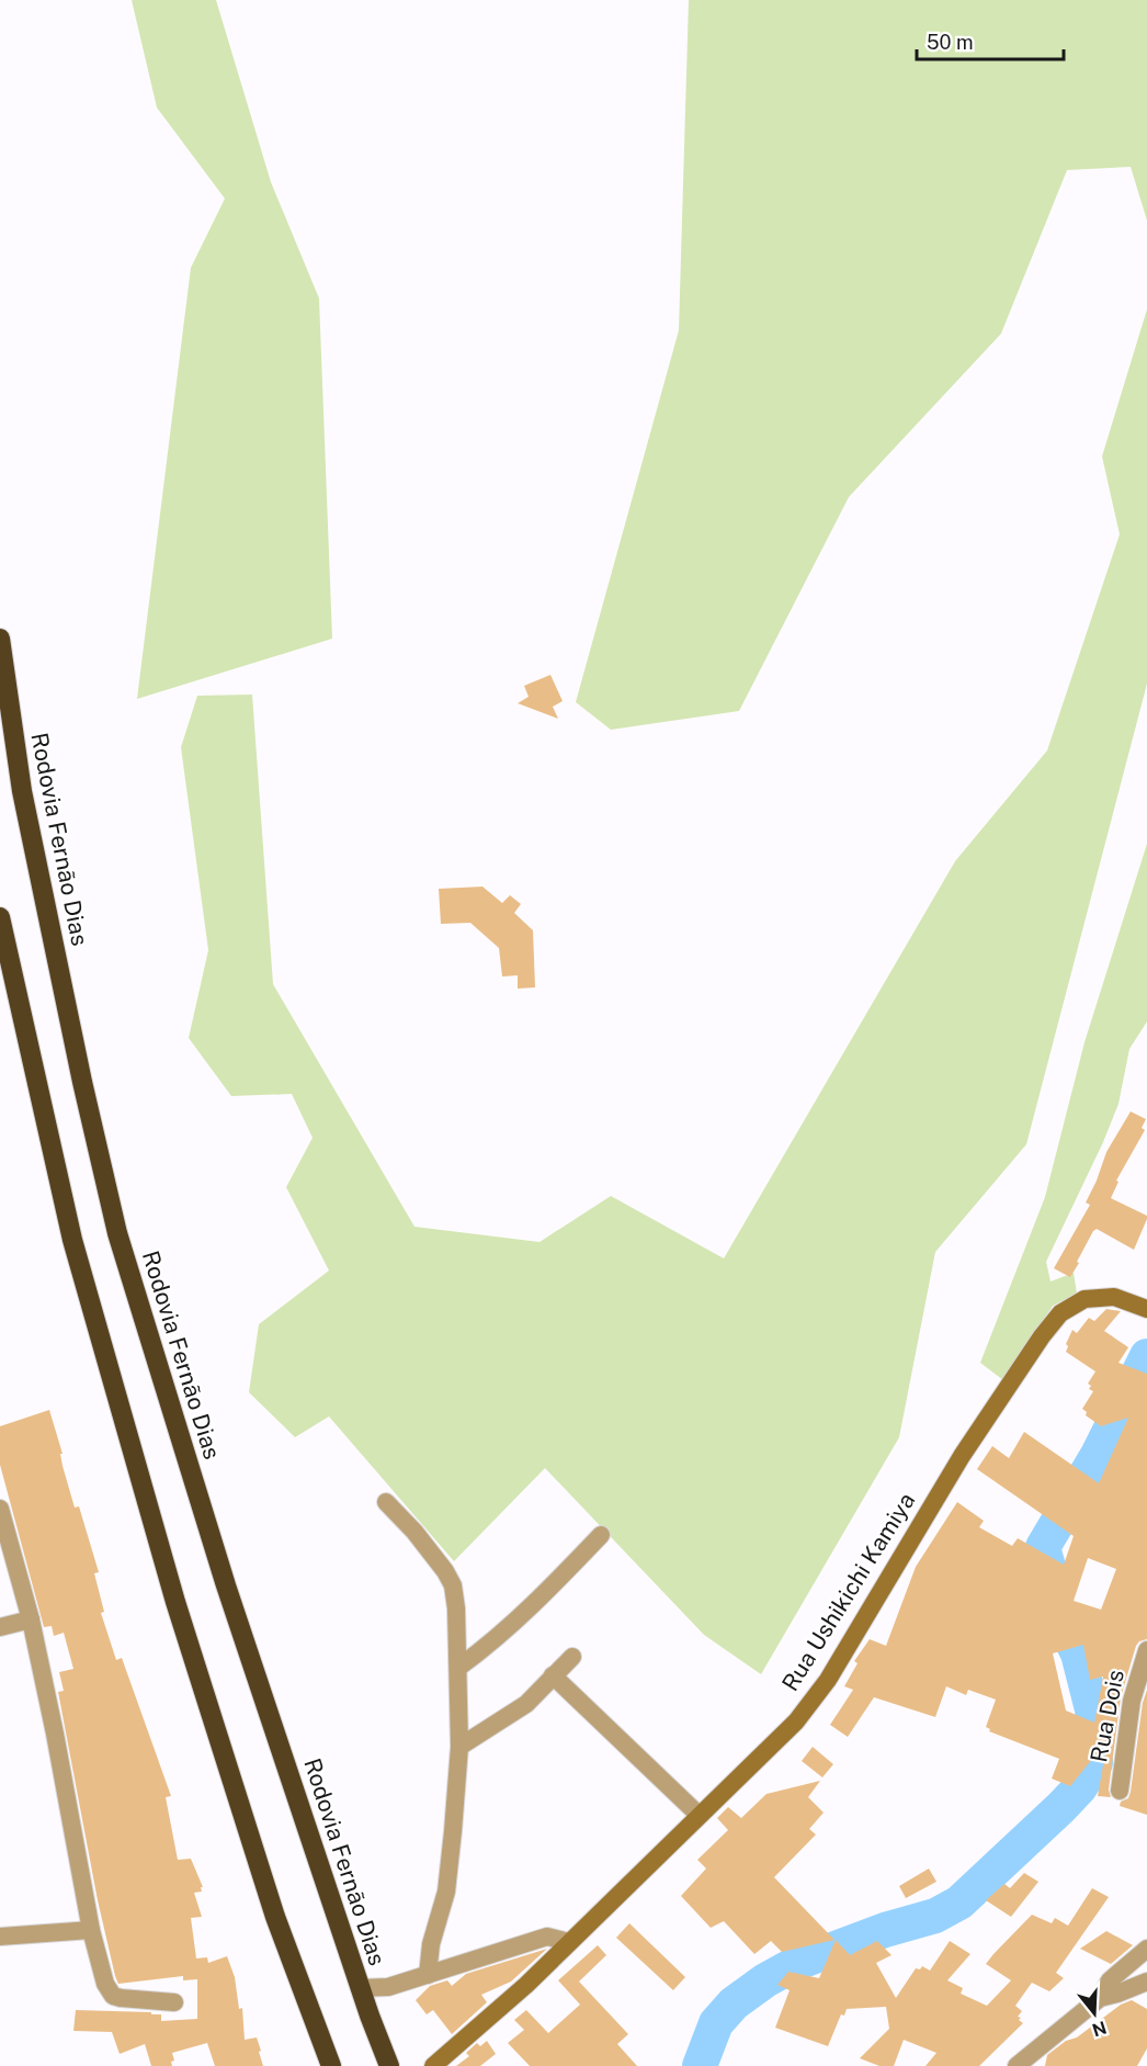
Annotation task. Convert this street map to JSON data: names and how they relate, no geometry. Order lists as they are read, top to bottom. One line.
{"streets":{"highway":["Rodovia Fernão Dias"],"main road":["Rua Ushikichi Kamiya"],"street":["Rua Dois"]},"scale_bar":"50 m","north":"bottom"}
